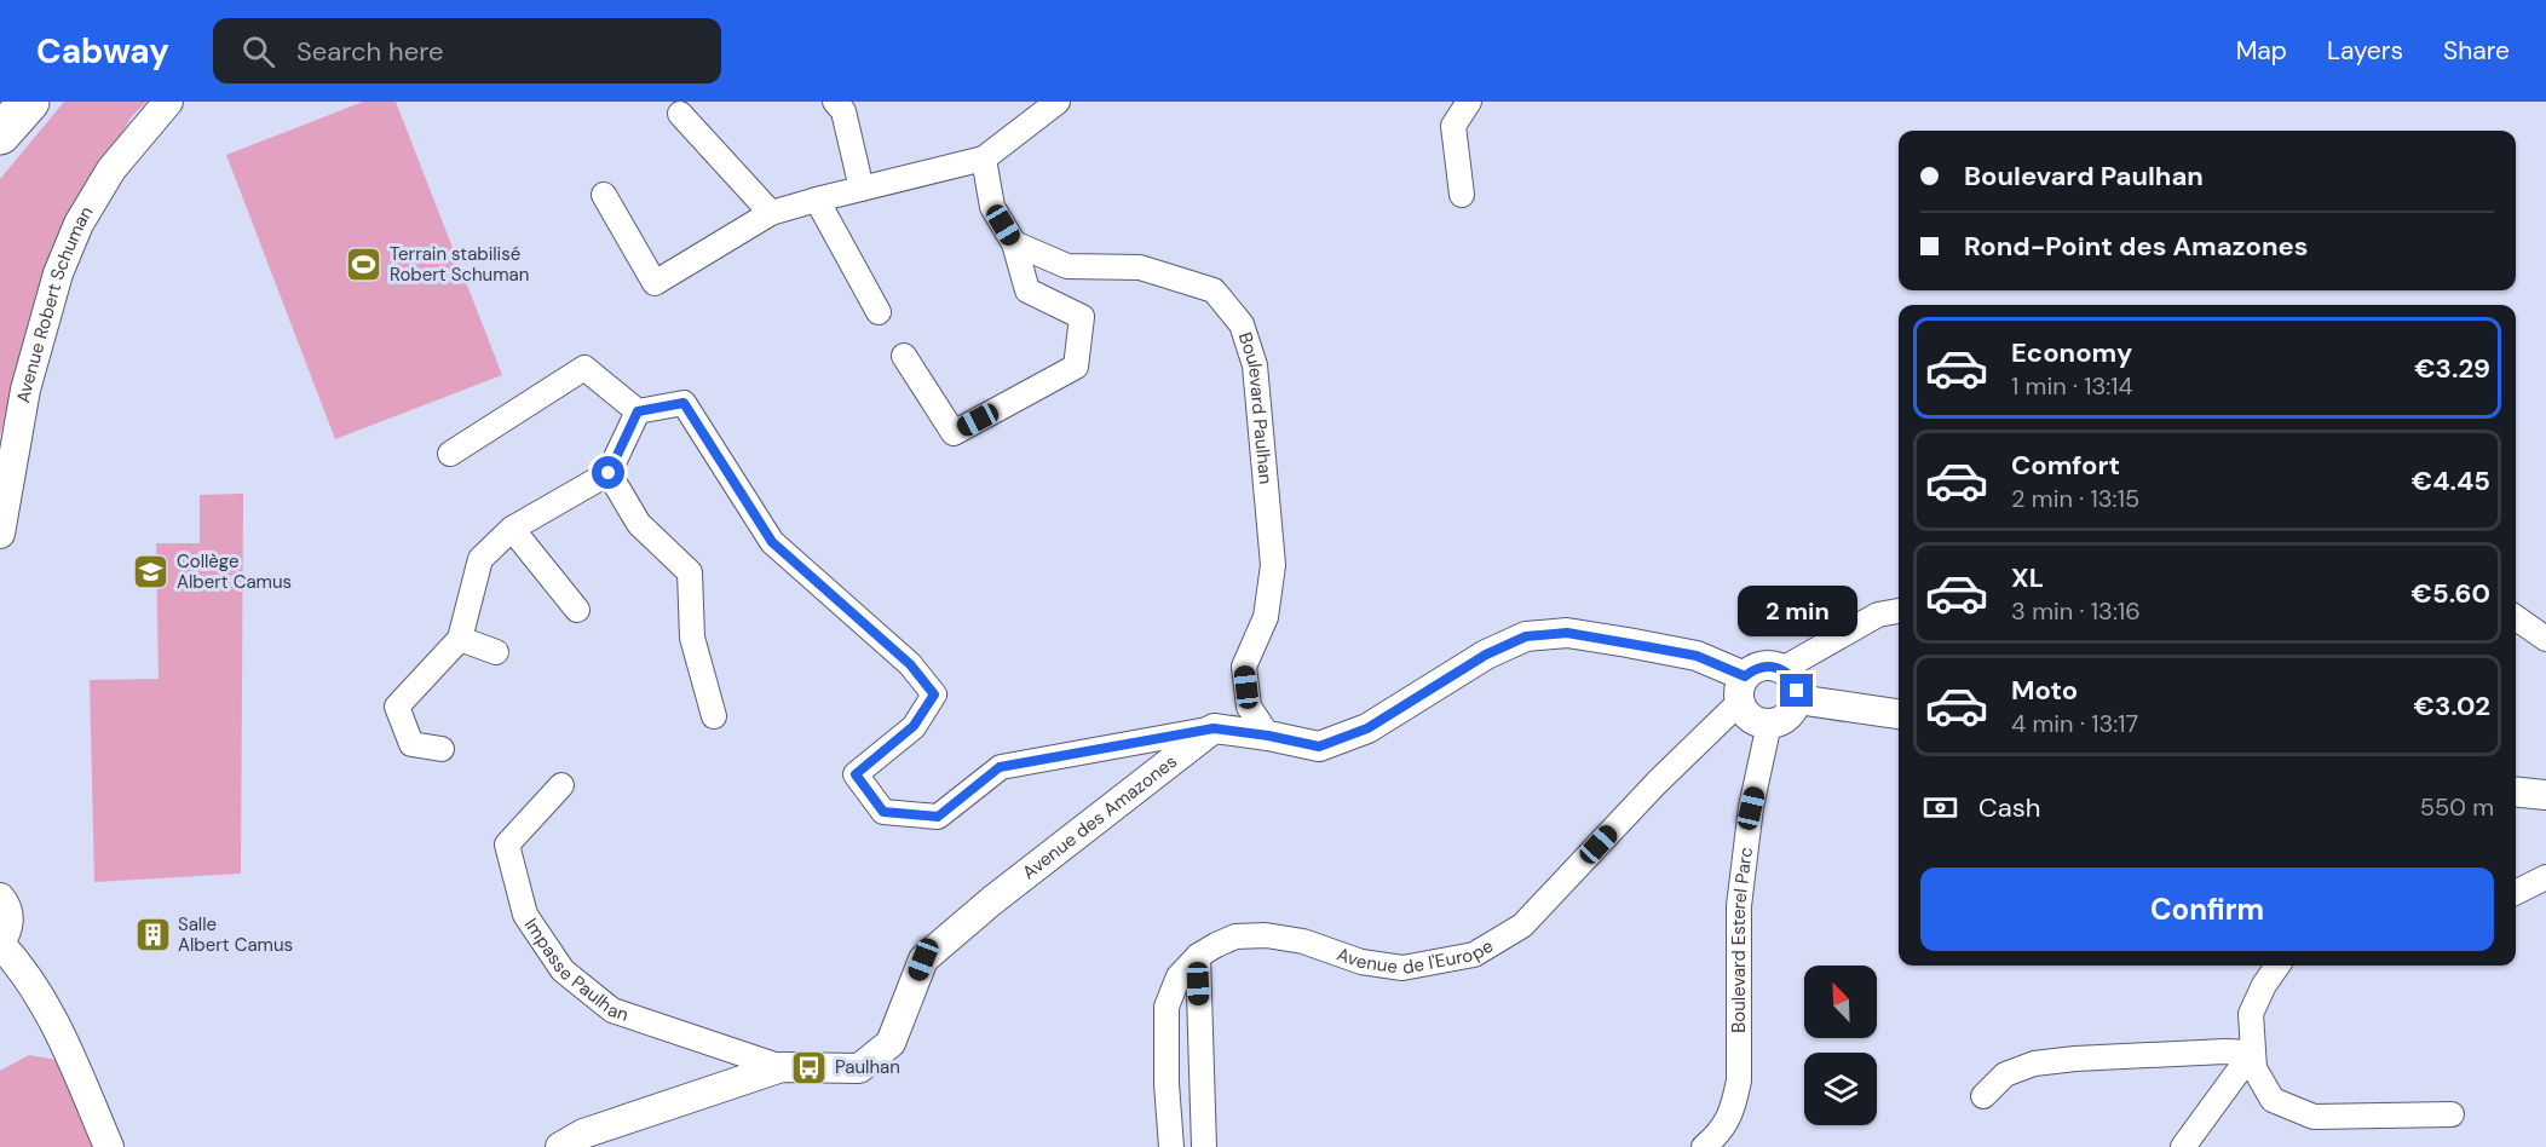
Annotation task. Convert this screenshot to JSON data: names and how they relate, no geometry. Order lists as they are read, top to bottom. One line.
{"streets":{"street":["Avenue Robert Schuman","Boulevard Paulhan","Avenue des Amazones","Boulevard Esterel Parc","Avenue de l'Europe","Impasse Paulhan"]},"crossings":[["Avenue des Amazones","Impasse Paulhan"],["Boulevard Esterel Parc","Avenue de l'Europe"]],"places":{"sports":["Terrain stabilisé Robert Schuman"],"school or university":["Collège Albert Camus"],"building":["Salle Albert Camus"],"bus stop":["Paulhan"]},"north":"top left","page":{"header":"Cabway","search":"Search here","nav":["Map","Layers","Share"],"banner":["Boulevard Paulhan","Rond-Point des Amazones"],"list":[{"name":"Economy","note":"1 min · 13:14","value":"€3.29"},{"name":"Comfort","note":"2 min · 13:15","value":"€4.45"},{"name":"XL","note":"3 min · 13:16","value":"€5.60"},{"name":"Moto","note":"4 min · 13:17","value":"€3.02"}],"bubble":"2 min","pay":["Cash","550 m"],"buttons":"Confirm"}}
